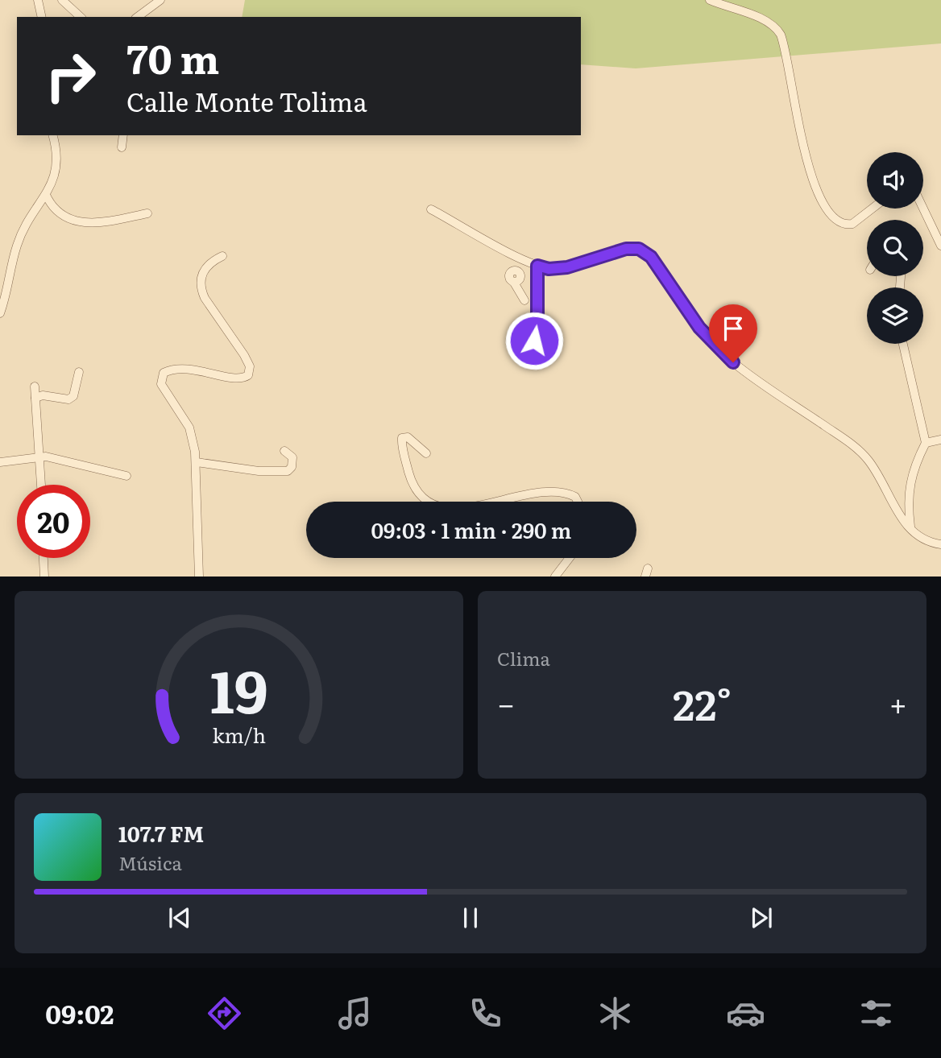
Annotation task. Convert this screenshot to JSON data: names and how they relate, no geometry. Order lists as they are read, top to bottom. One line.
{"page":{"turn":["70 m","Calle Monte Tolima"],"limit":"20","trip":"09:03 · 1 min · 290 m","tile":"Clima","heat":["−","22°","+"],"song":["107.7 FM","Música"],"tabs":"09:02","gauge":["19","km/h"]}}
